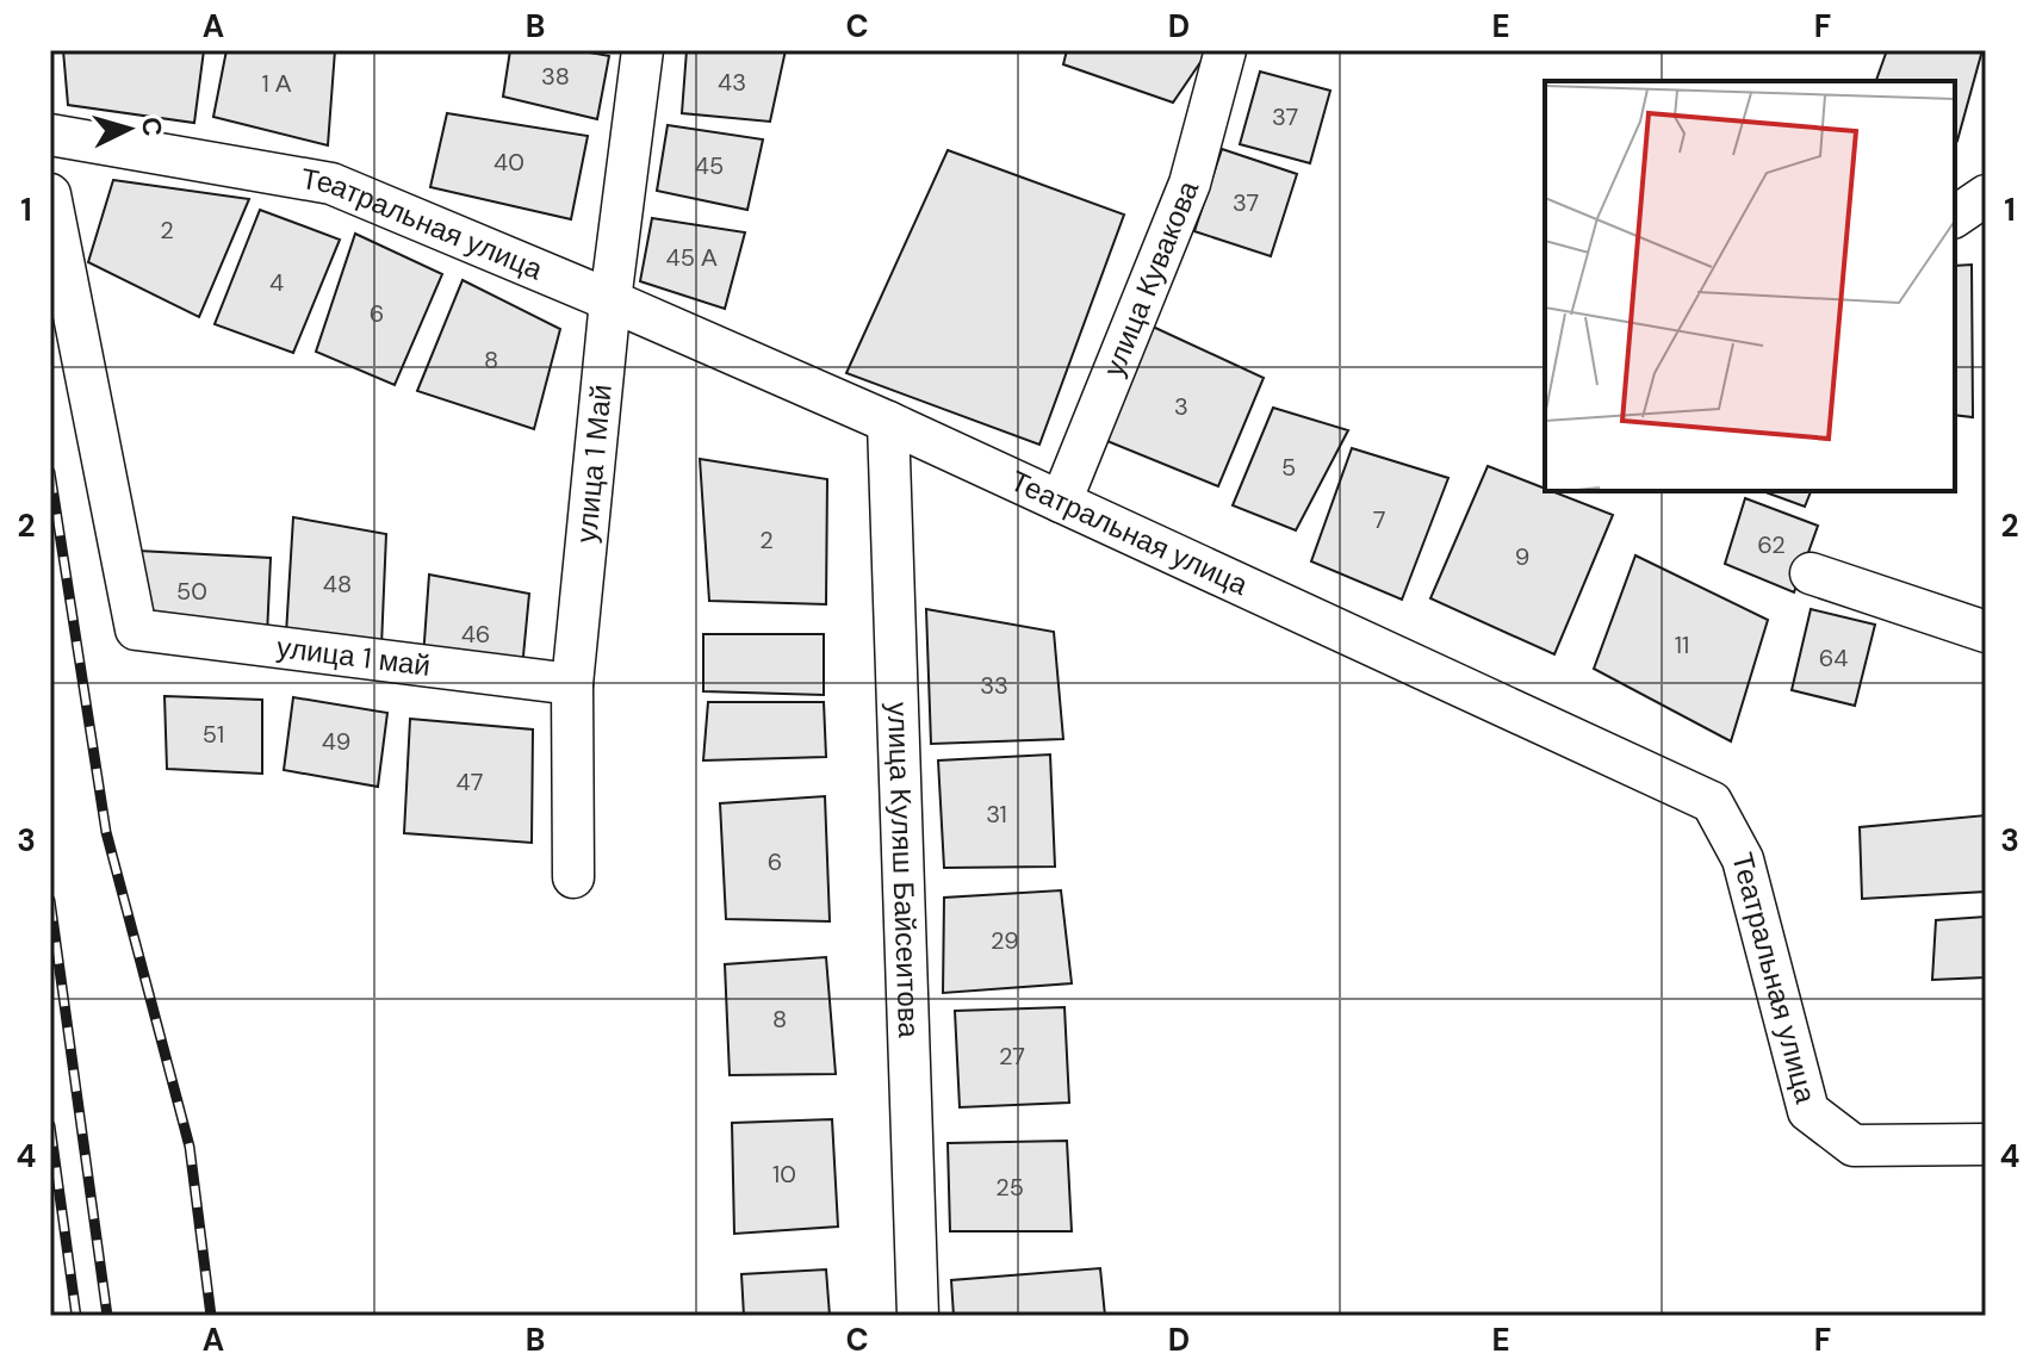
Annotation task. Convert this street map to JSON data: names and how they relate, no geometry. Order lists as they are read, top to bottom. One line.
{"streets":{"street":["Театральная улица","улица Кувакова","улица 1 Май","улица 1 май","улица Куляш Байсеитова"]},"crossings":[["Театральная улица","улица Кувакова"],["Театральная улица","улица 1 Май"],["Театральная улица","улица Куляш Байсеитова"],["улица 1 Май","улица 1 май"]],"house_numbers":["38","43","1 А","37","40","45","37","2","45 А","4","6","8","3","5","7","2","62","9","48","50","46","11","64","33","51","49","47","31","6","29","8","27","10","25"],"north":"right","grid":{"columns":["A","B","C","D","E","F"],"rows":["1","2","3","4"]}}
